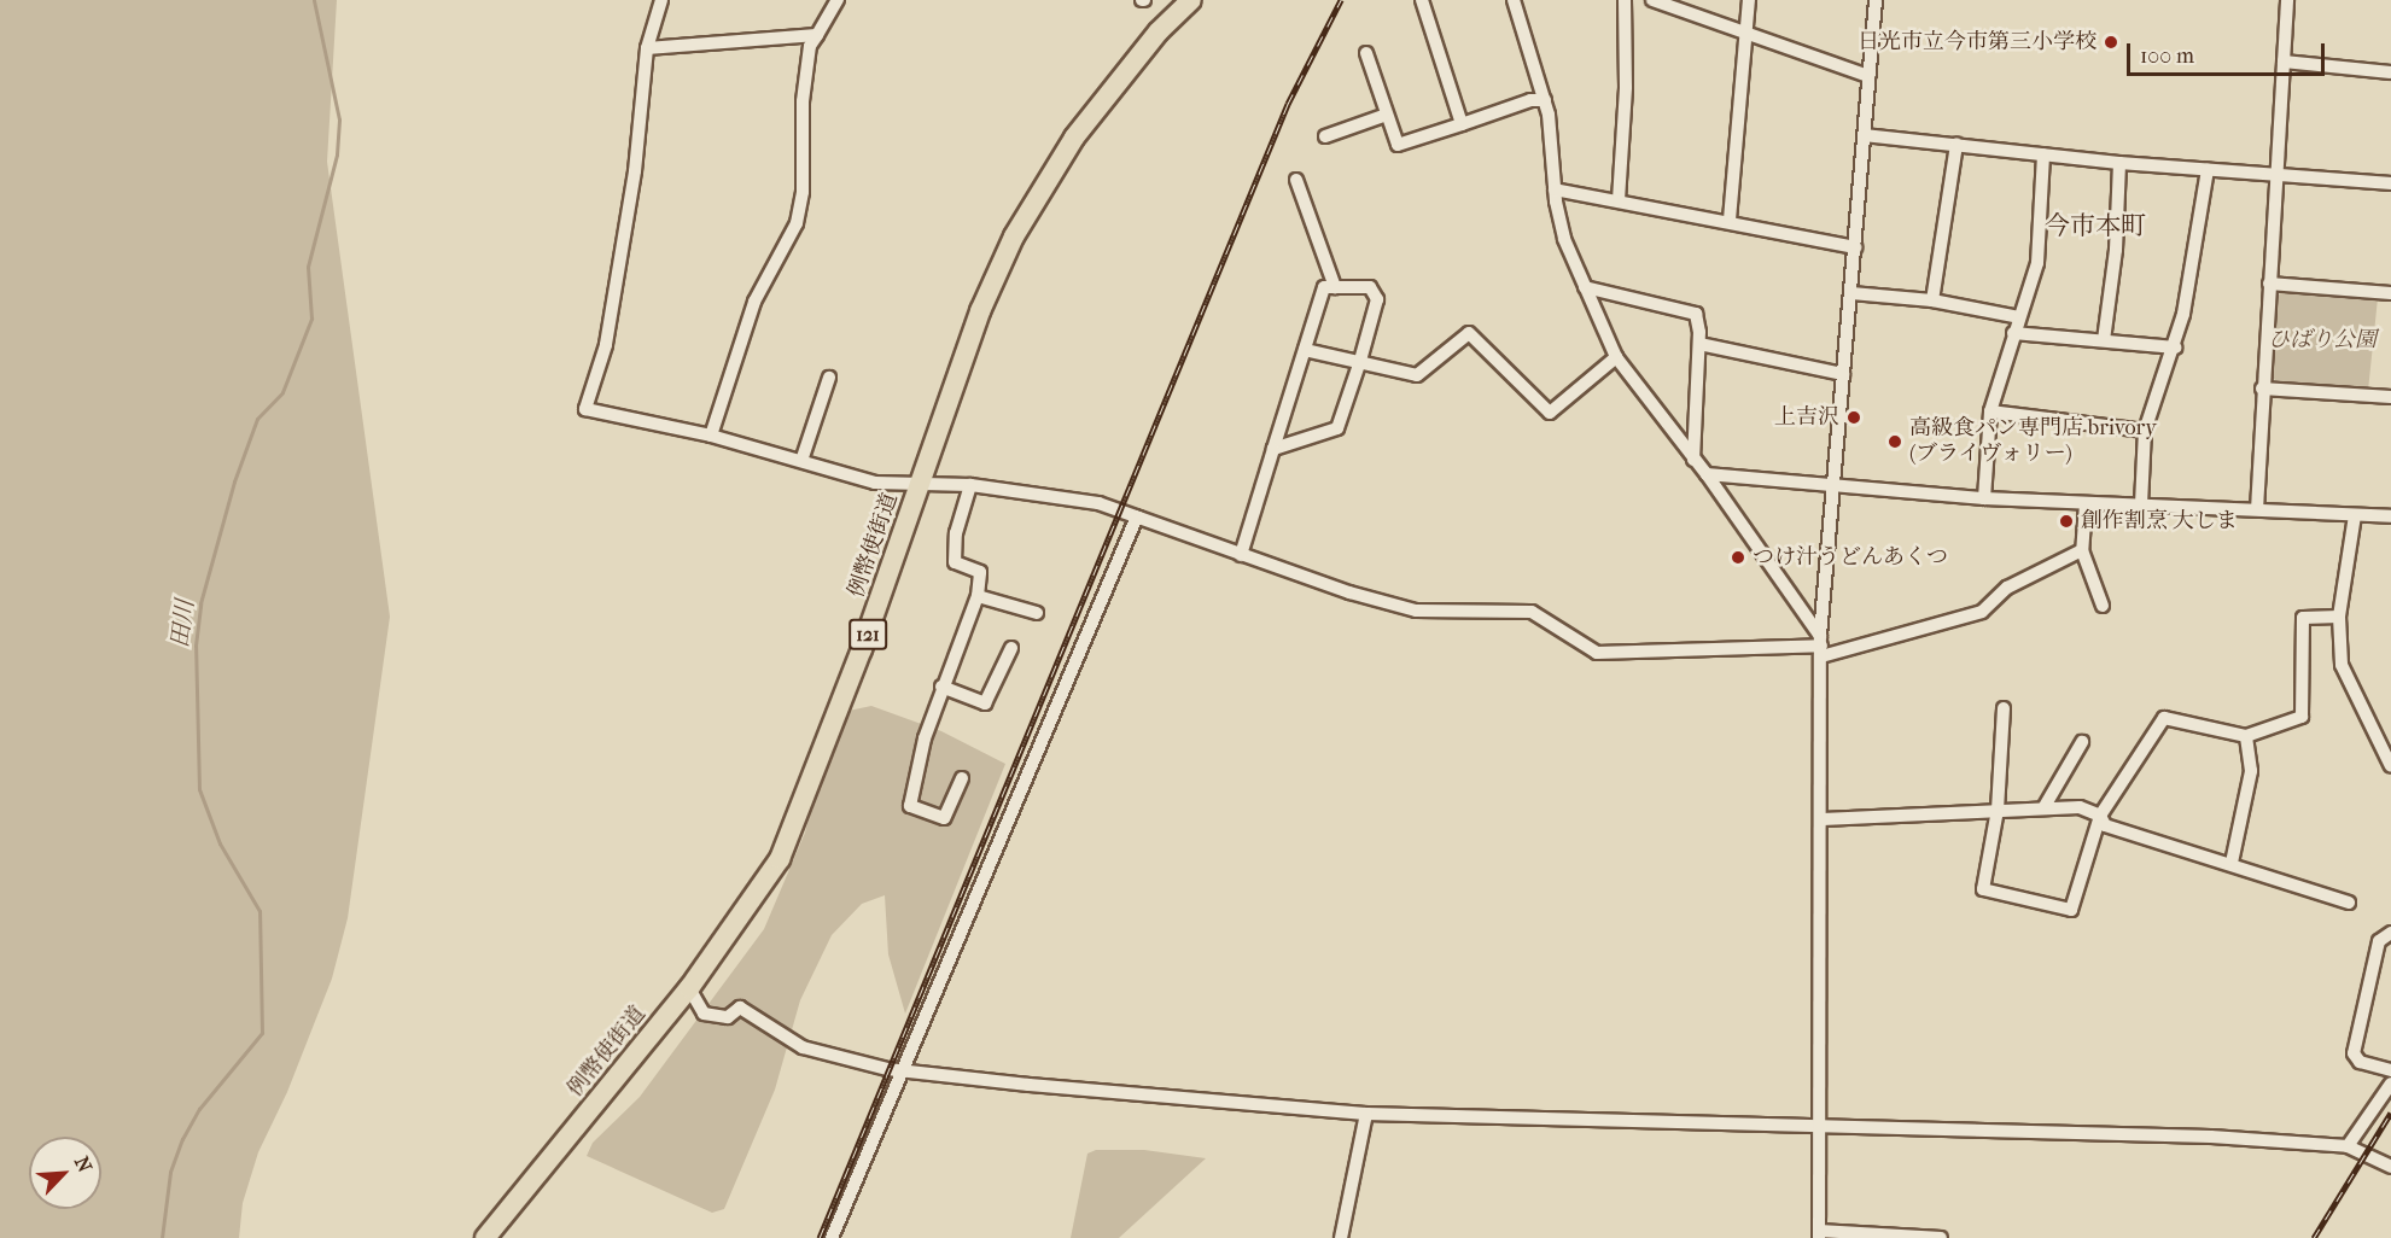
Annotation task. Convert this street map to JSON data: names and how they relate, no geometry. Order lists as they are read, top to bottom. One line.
{"streets":{"highway":["例幣使街道","121"]},"districts":["今市本町"],"water":["田川"],"parks":["ひばり公園"],"places":["日光市立今市第三小学校","上吉沢","高級食パン専門店 brivory (ブライヴォリー)","創作割烹 大しま","つけ汁うどんあくつ"],"scale_bar":"100 m","north":"top right"}
